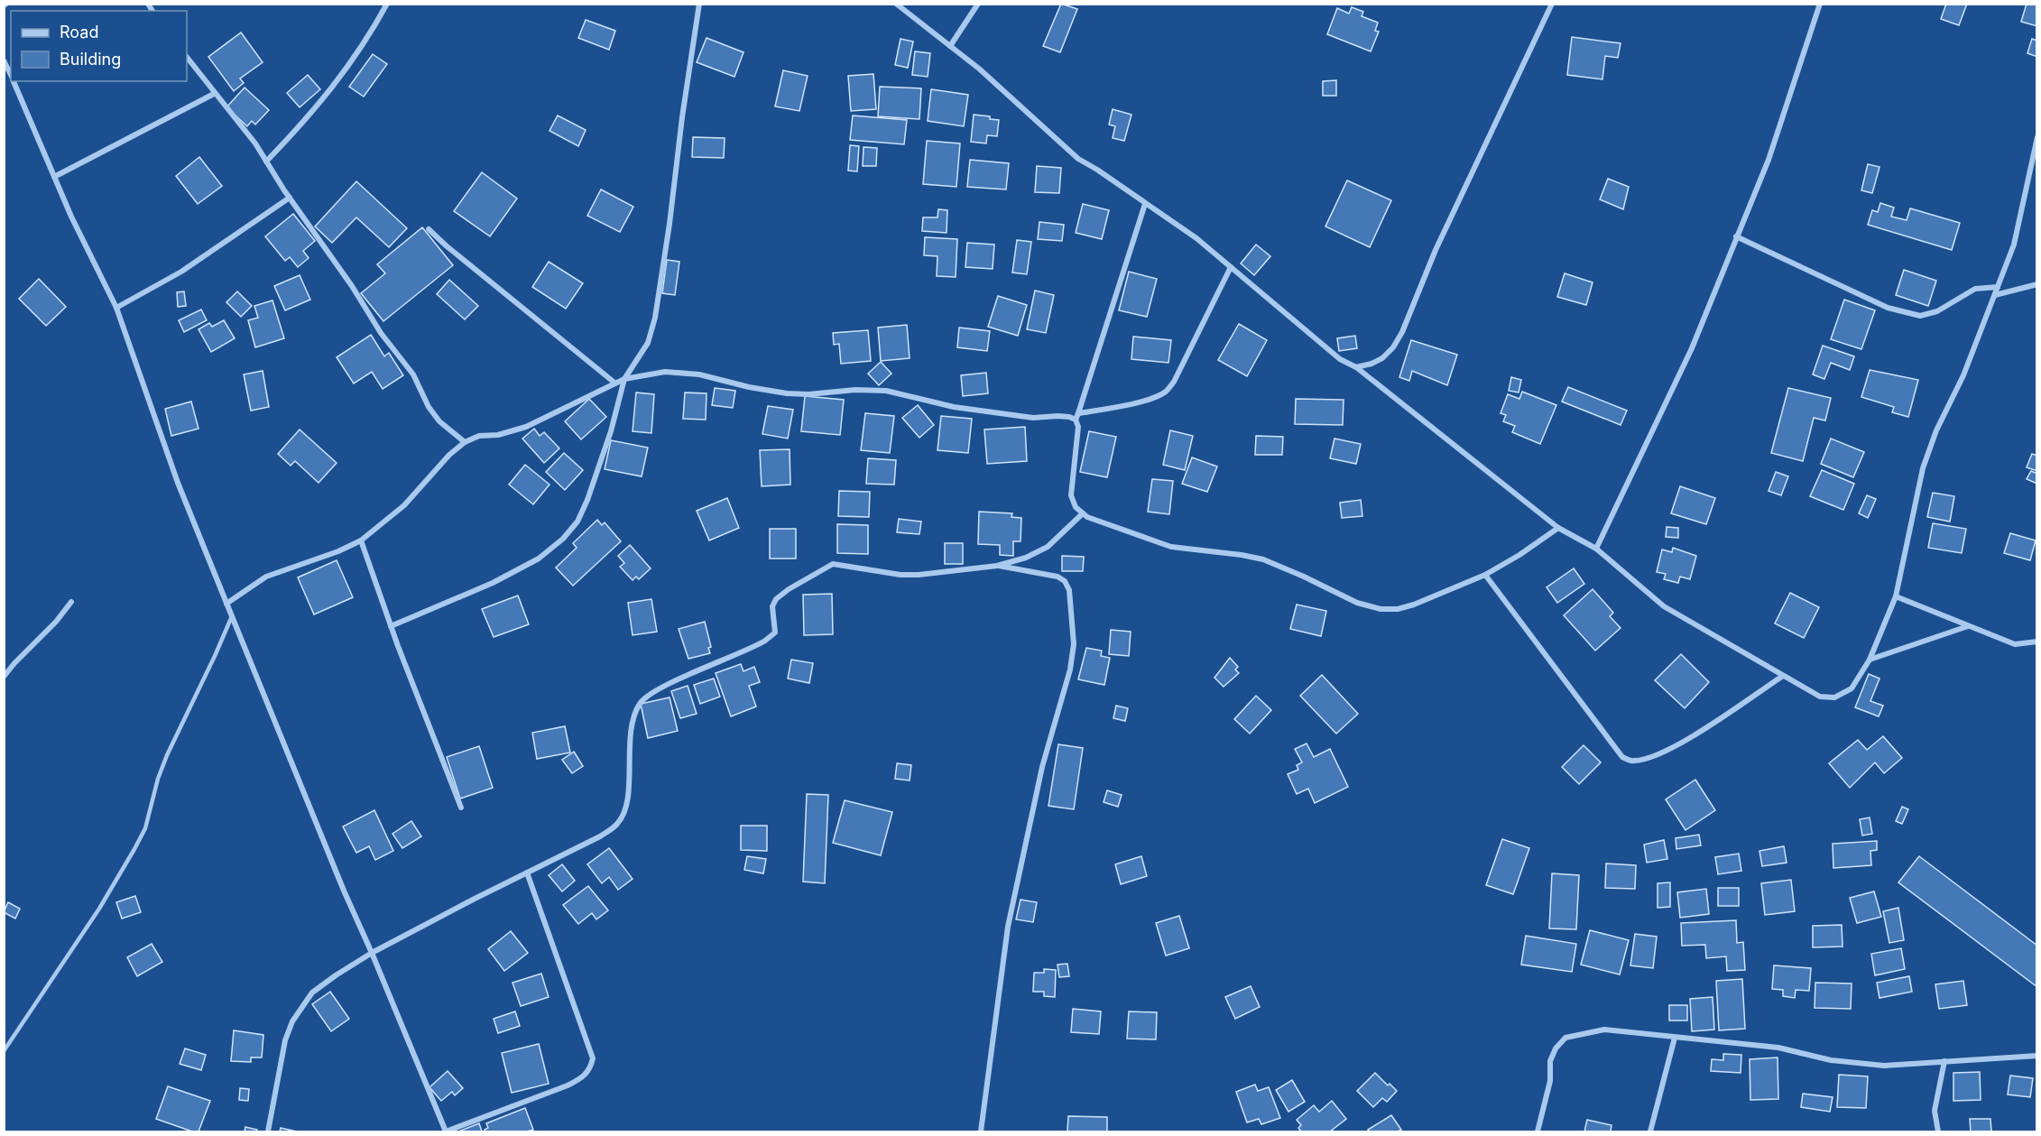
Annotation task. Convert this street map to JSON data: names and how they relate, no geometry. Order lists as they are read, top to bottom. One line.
{"legend":["Road","Building"]}
